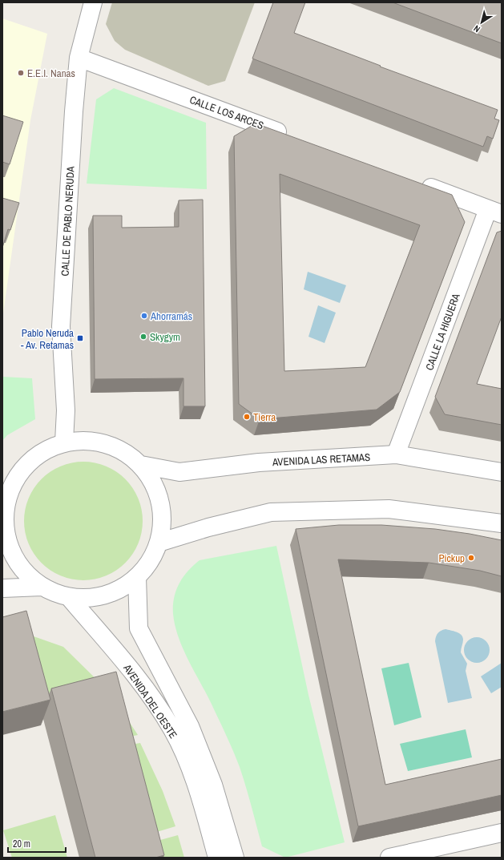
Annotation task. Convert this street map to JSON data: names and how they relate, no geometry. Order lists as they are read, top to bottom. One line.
{"streets":{"street":["CALLE LOS ARCES","CALLE DE PABLO NERUDA","CALLE LA HIGUERA","AVENIDA LAS RETAMAS","AVENIDA DEL OESTE"]},"crossings":[["CALLE LOS ARCES","CALLE DE PABLO NERUDA"],["CALLE LA HIGUERA","AVENIDA LAS RETAMAS"]],"places":{"other":["E.E.I. Nanas","Ahorramás","Skygym","Tierra","Pickup"],"transit":["Pablo Neruda - Av. Retamas"]},"scale_bar":"20 m","north":"bottom left"}
